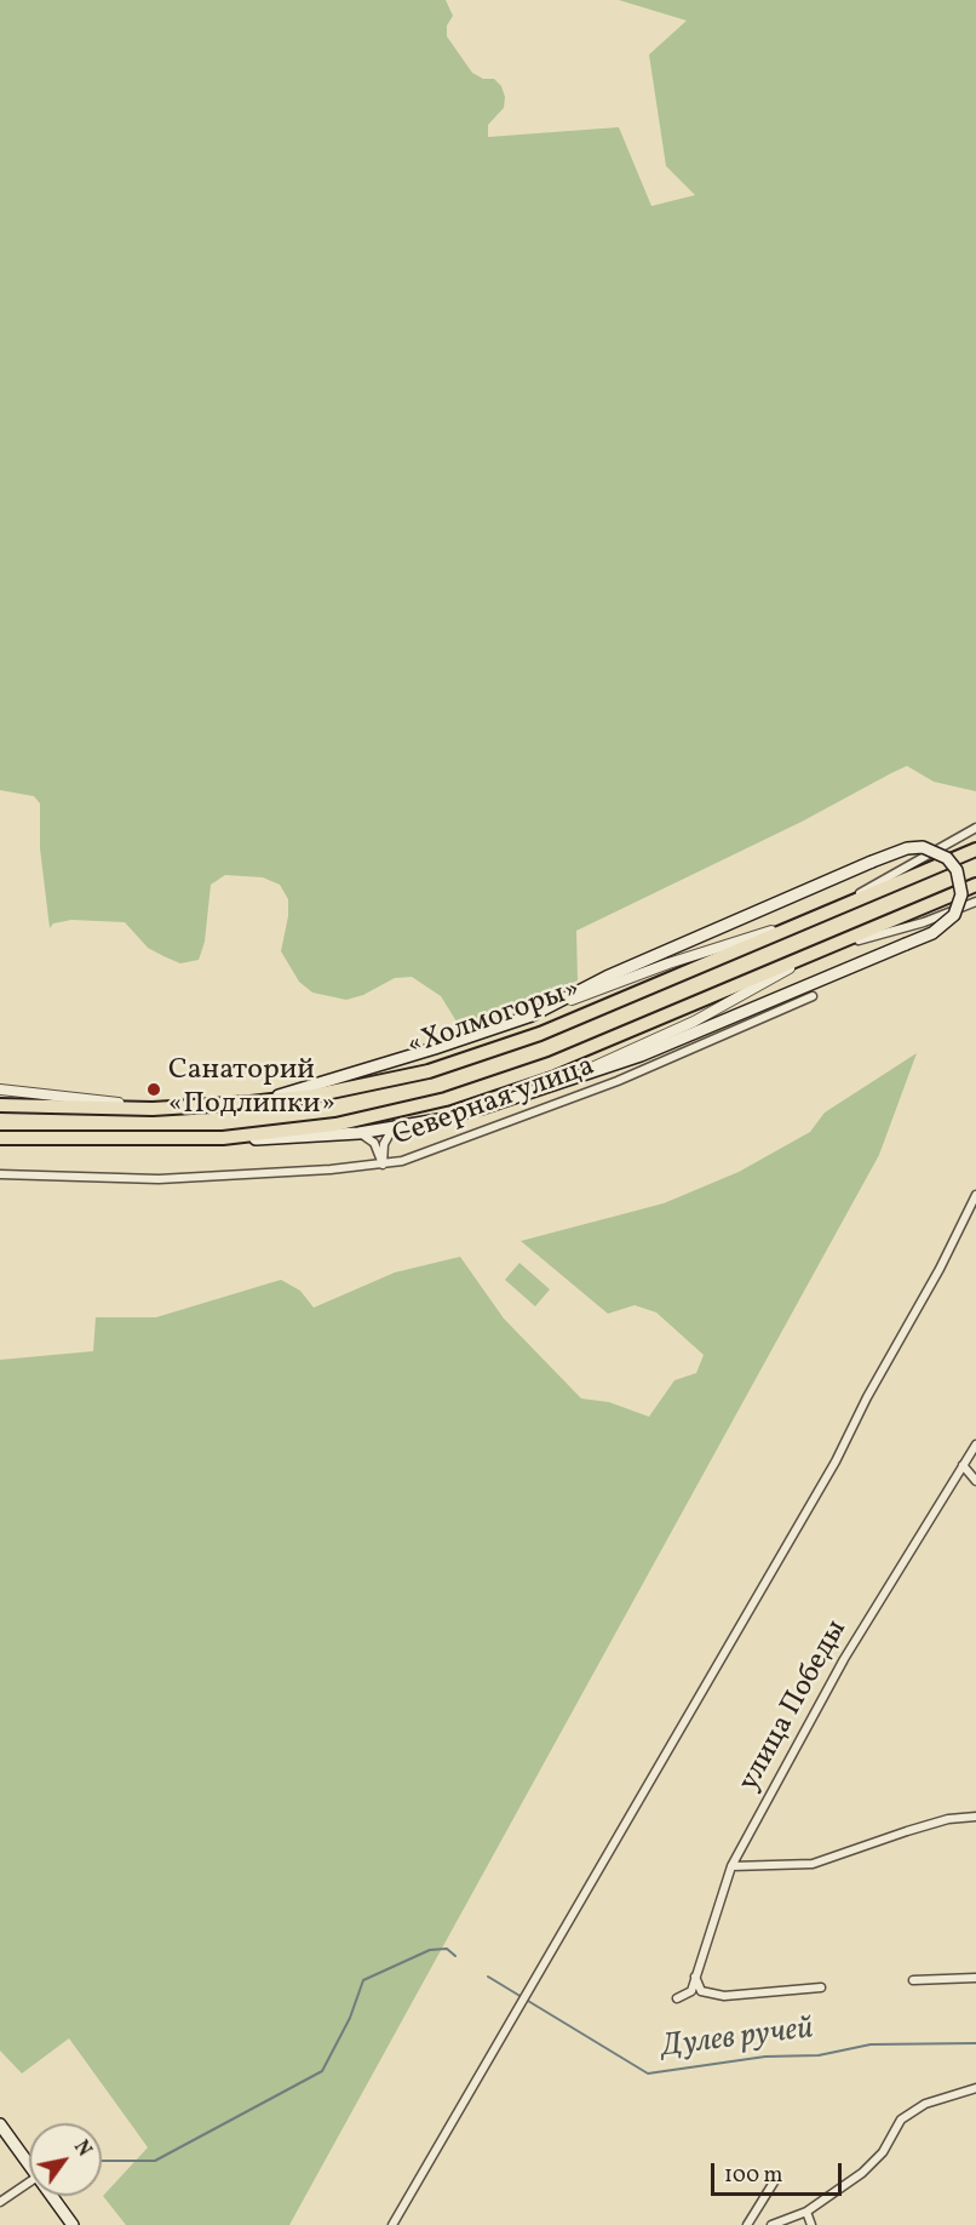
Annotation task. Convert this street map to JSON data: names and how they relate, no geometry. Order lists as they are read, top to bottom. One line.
{"streets":{"highway":["«Холмогоры»"],"street":["Северная улица","улица Победы"]},"water":["Дулев ручей"],"places":["Санаторий «Подлипки»"],"scale_bar":"100 m","north":"top right"}
